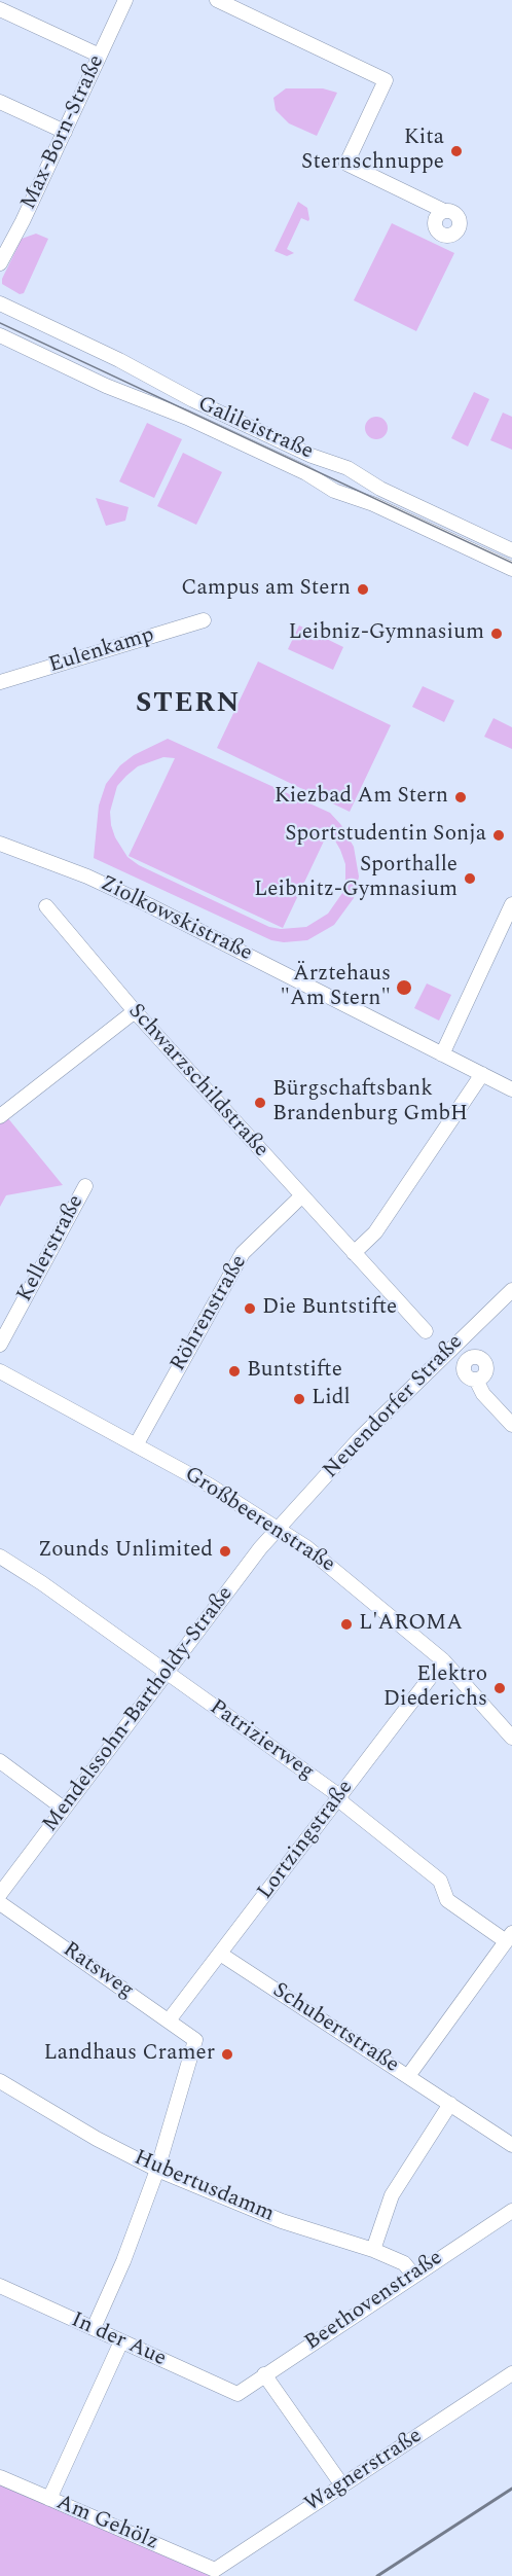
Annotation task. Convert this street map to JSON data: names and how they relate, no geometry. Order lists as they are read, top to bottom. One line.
{"streets":{"street":["Max-Born-Straße","Galileistraße","Eulenkamp","Ziolkowskistraße","Schwarzschildstraße","Kellerstraße","Röhrenstraße","Neuendorfer Straße","Großbeerenstraße","Mendelssohn-Bartholdy-Straße","Patrizierweg","Lortzingstraße","Ratsweg","Schubertstraße","Hubertusdamm","Beethovenstraße","In der Aue","Wagnerstraße","Am Gehölz"]},"crossings":[["Schwarzschildstraße","Röhrenstraße"],["Röhrenstraße","Großbeerenstraße"],["Neuendorfer Straße","Großbeerenstraße"],["Neuendorfer Straße","Mendelssohn-Bartholdy-Straße"],["Großbeerenstraße","Mendelssohn-Bartholdy-Straße"],["Großbeerenstraße","Lortzingstraße"],["Mendelssohn-Bartholdy-Straße","Patrizierweg"],["Patrizierweg","Lortzingstraße"],["Lortzingstraße","Ratsweg"],["Lortzingstraße","Schubertstraße"],["Ratsweg","Hubertusdamm"],["Hubertusdamm","Beethovenstraße"],["Beethovenstraße","In der Aue"],["Wagnerstraße","Am Gehölz"]],"districts":["STERN"],"places":["Kita Sternschnuppe","Campus am Stern","Leibniz-Gymnasium","Kiezbad Am Stern","Sportstudentin Sonja","Sporthalle Leibnitz-Gymnasium","Ärztehaus \"Am Stern\"","Bürgschaftsbank Brandenburg GmbH","Die Buntstifte","Buntstifte","Lidl","Zounds Unlimited","L'AROMA","Elektro Diederichs","Landhaus Cramer"]}
